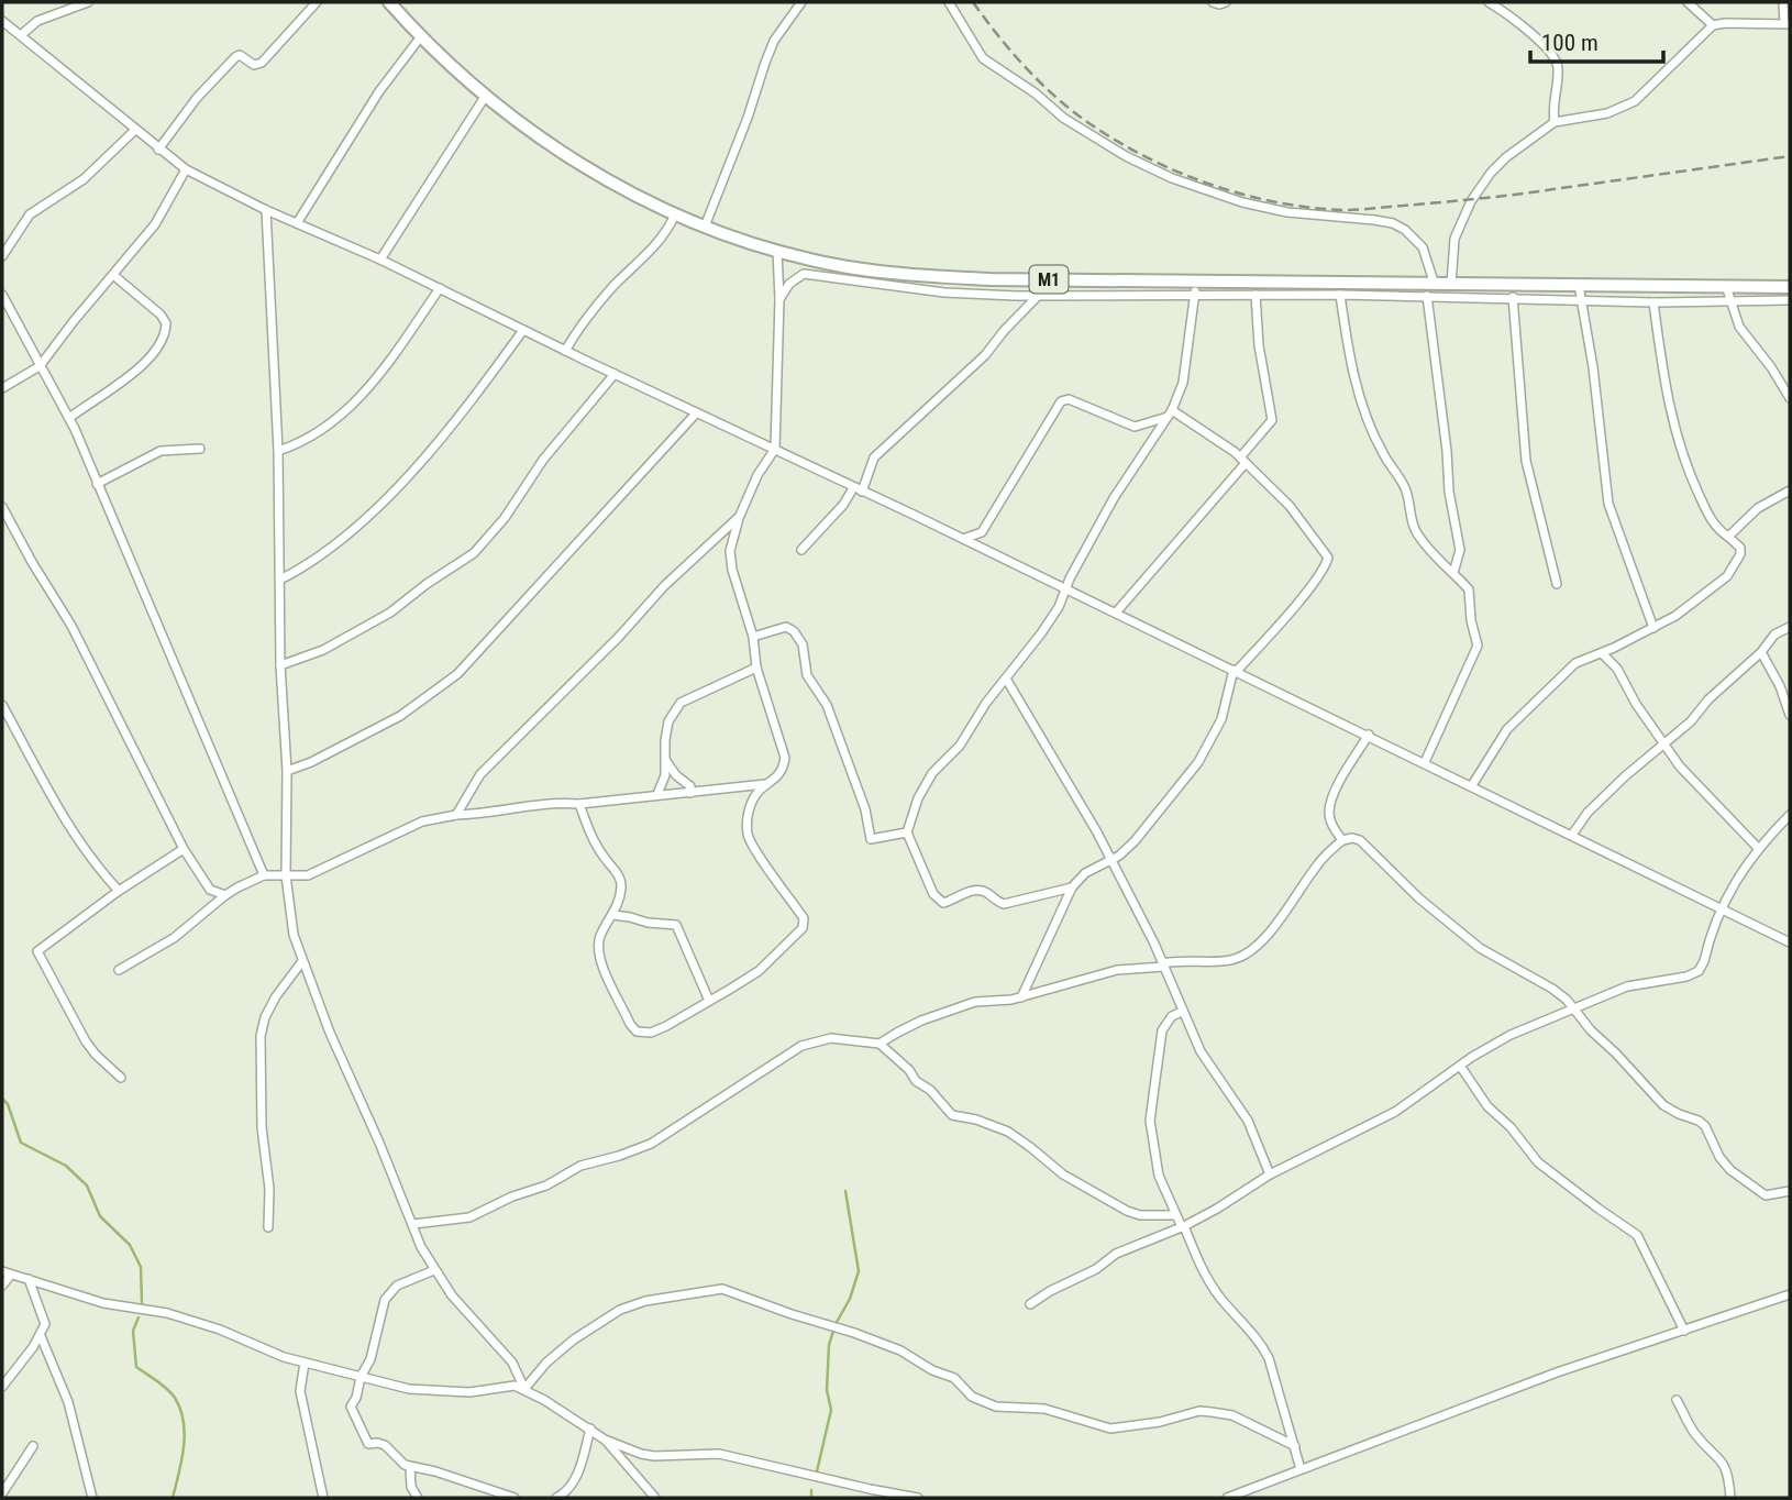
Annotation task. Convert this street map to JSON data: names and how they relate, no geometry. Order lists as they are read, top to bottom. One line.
{"streets":{"main road":["M1"]},"scale_bar":"100 m"}
